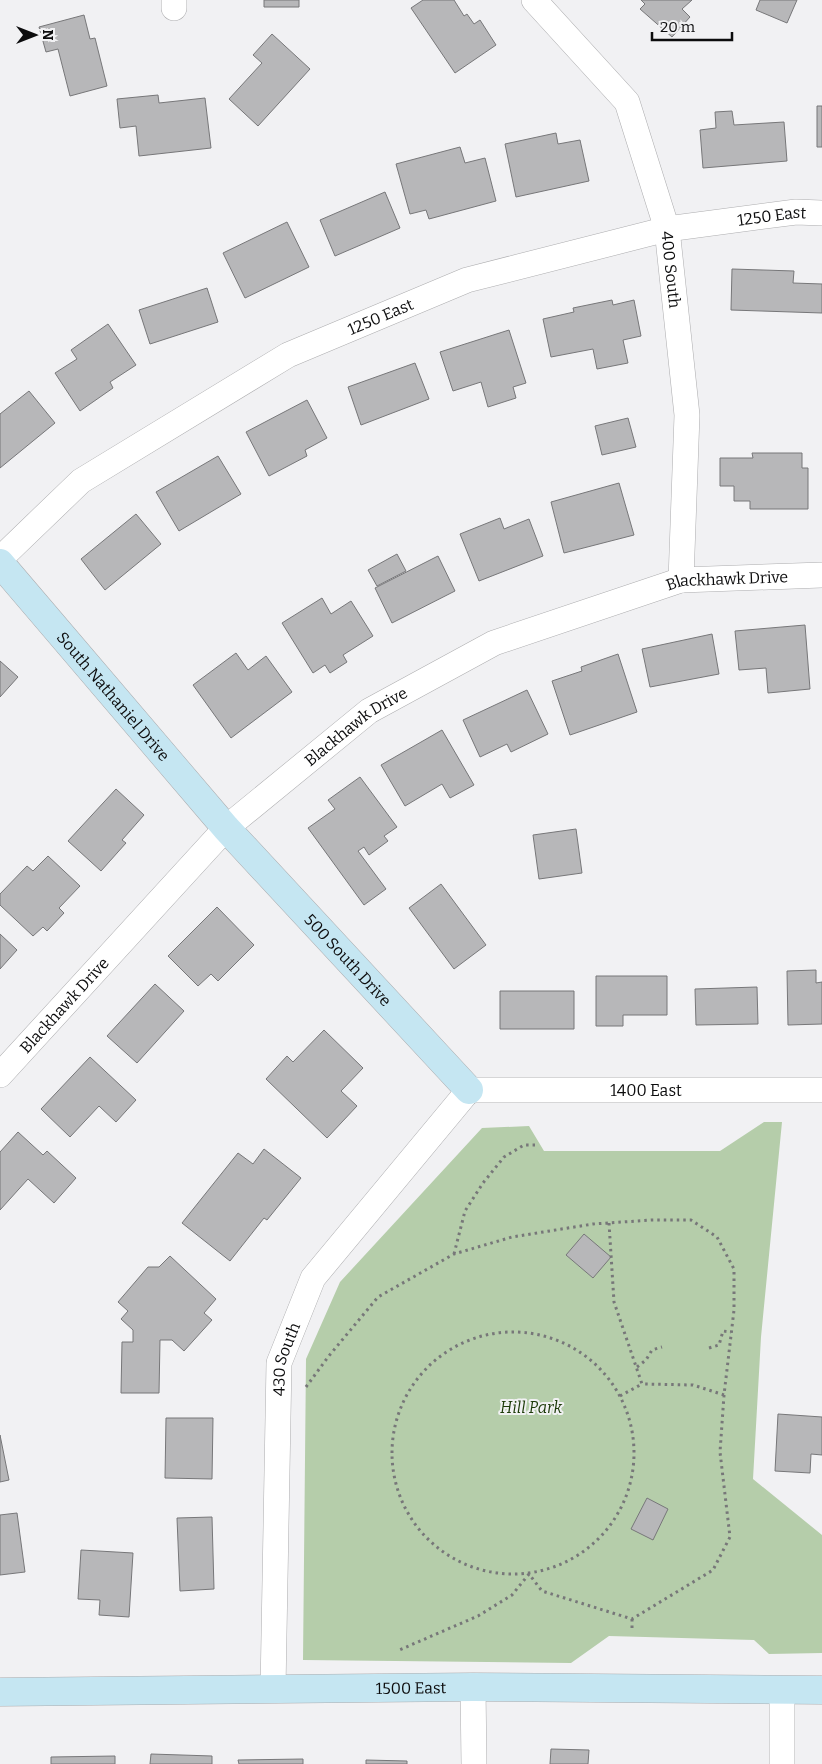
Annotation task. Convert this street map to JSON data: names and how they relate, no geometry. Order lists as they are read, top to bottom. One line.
{"streets":{"street":["1250 East","400 South","Blackhawk Drive","South Nathaniel Drive","500 South Drive","1400 East","430 South","1500 East"]},"crossings":[["1250 East","400 South"],["400 South","Blackhawk Drive"],["Blackhawk Drive","South Nathaniel Drive"],["Blackhawk Drive","500 South Drive"],["South Nathaniel Drive","500 South Drive"],["500 South Drive","1400 East"],["500 South Drive","430 South"],["1400 East","430 South"],["430 South","1500 East"]],"parks":["Hill Park"],"scale_bar":"20 m","north":"right"}
